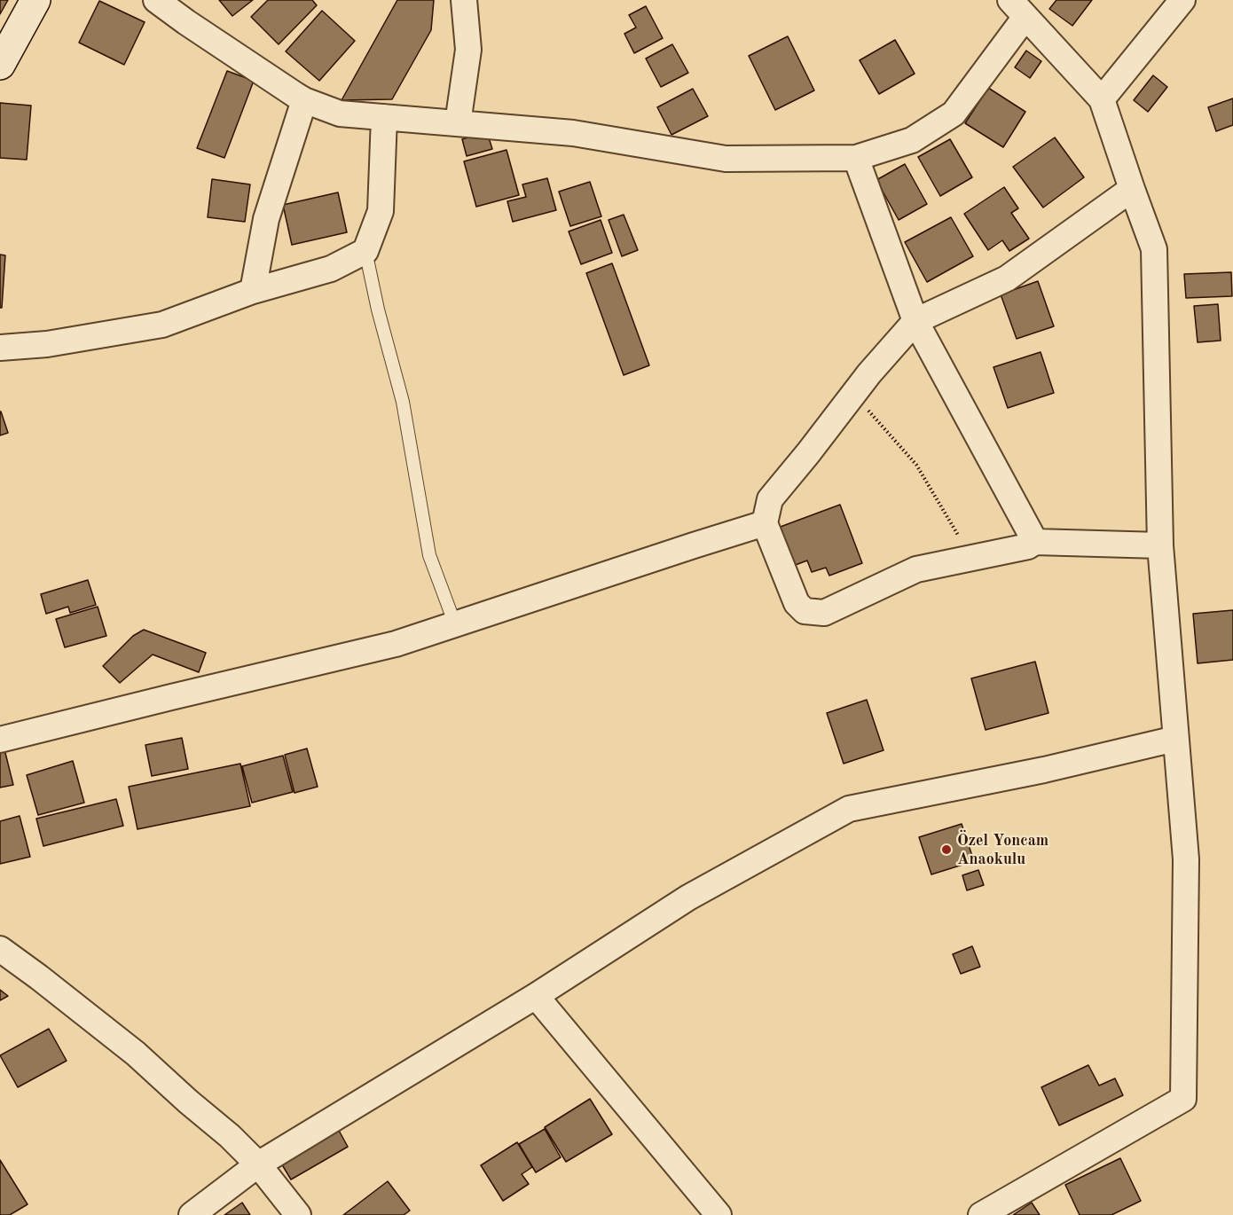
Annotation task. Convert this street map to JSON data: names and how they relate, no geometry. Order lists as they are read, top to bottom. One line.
{"places":["Özel Yoncam Anaokulu"]}
